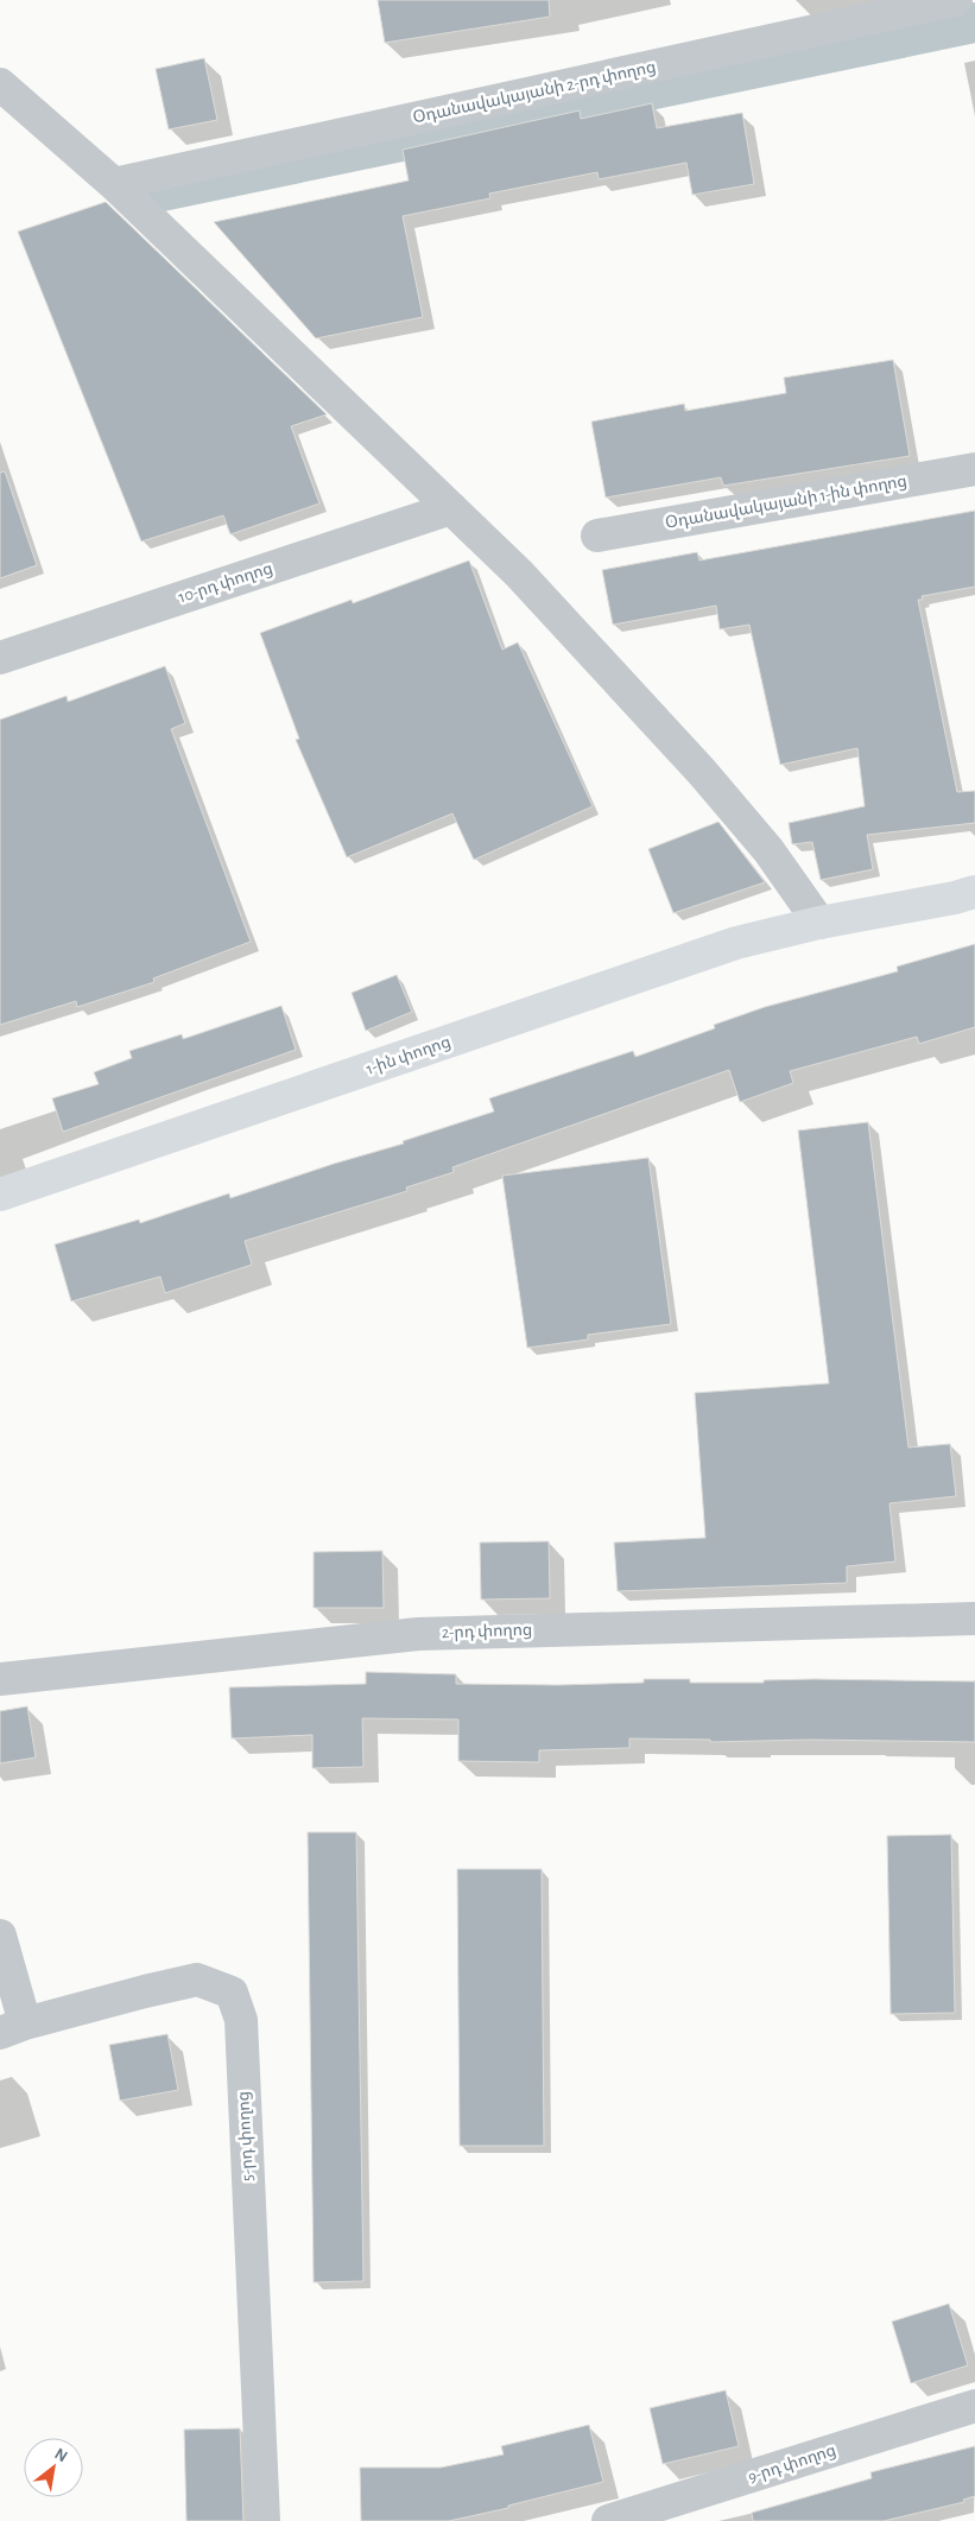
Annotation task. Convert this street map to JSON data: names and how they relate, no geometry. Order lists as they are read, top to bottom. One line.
{"streets":{"main road":["1-ին փողոց"],"street":["Օդանավակայանի 2-րդ փողոց","Օդանավակայանի 1-ին փողոց","10-րդ փողոց","2-րդ փողոց","5-րդ փողոց","9-րդ փողոց"]},"north":"top right"}
